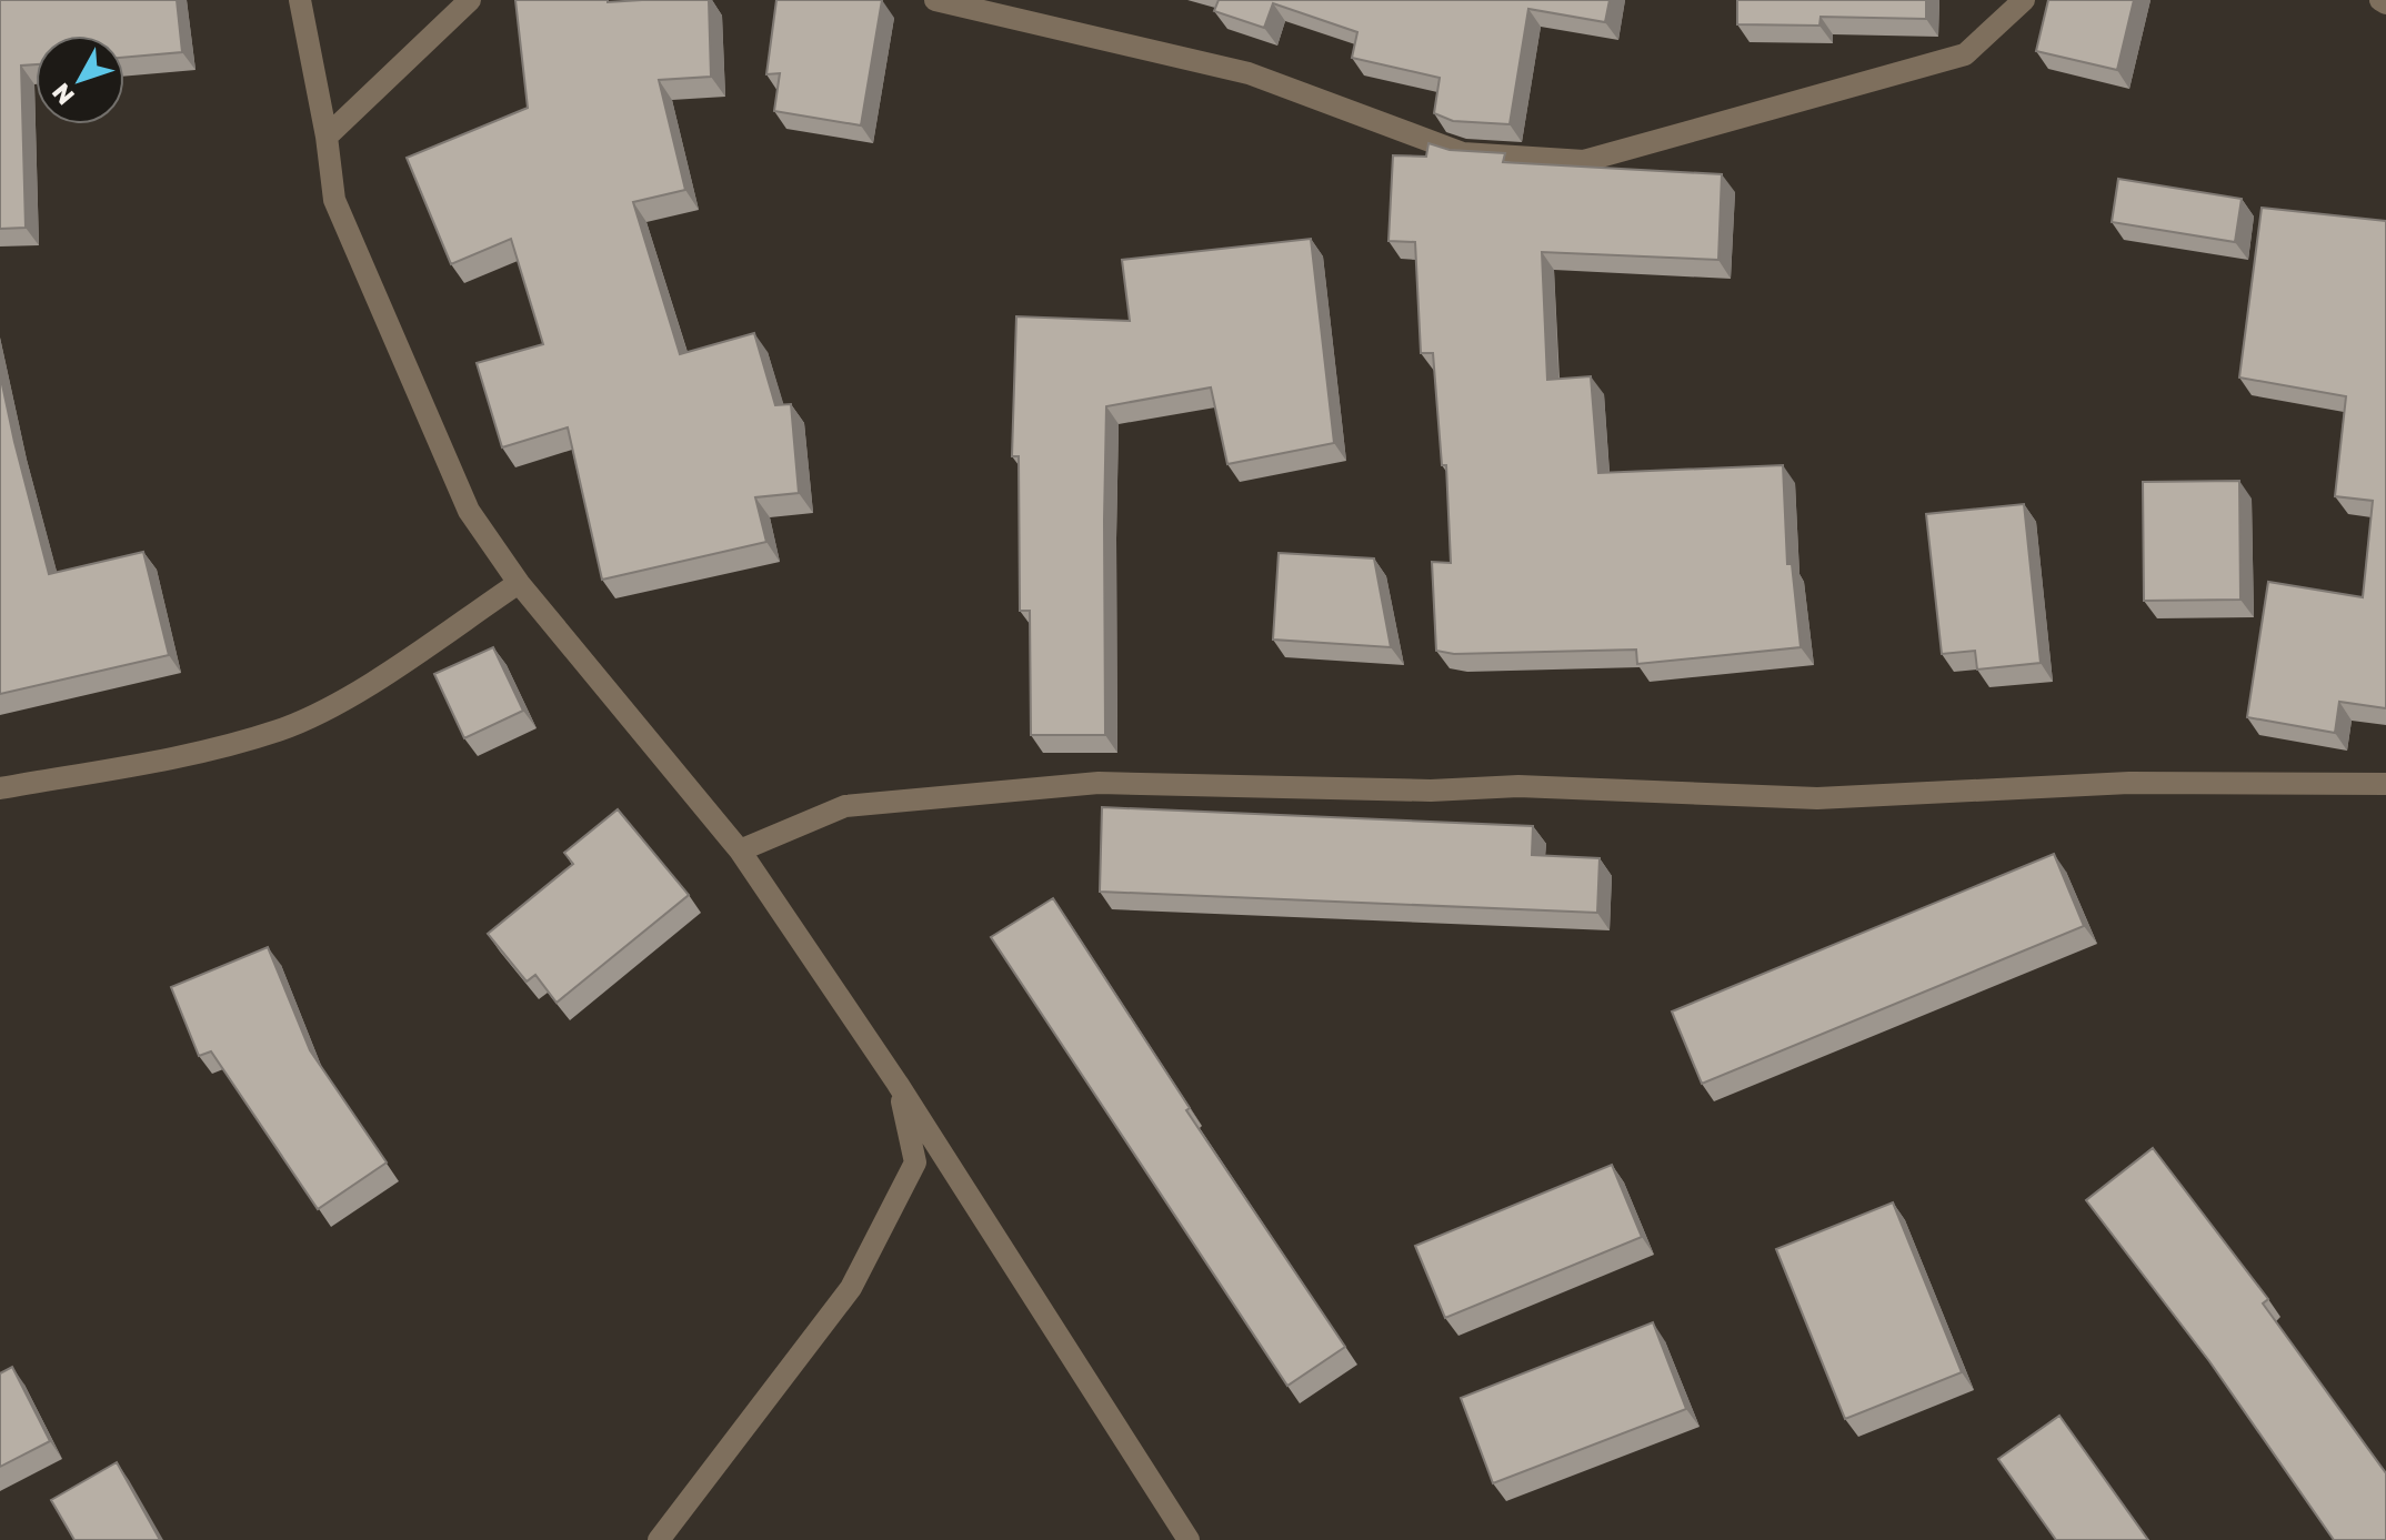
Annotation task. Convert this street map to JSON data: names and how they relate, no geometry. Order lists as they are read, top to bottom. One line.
{"north":"bottom left"}
